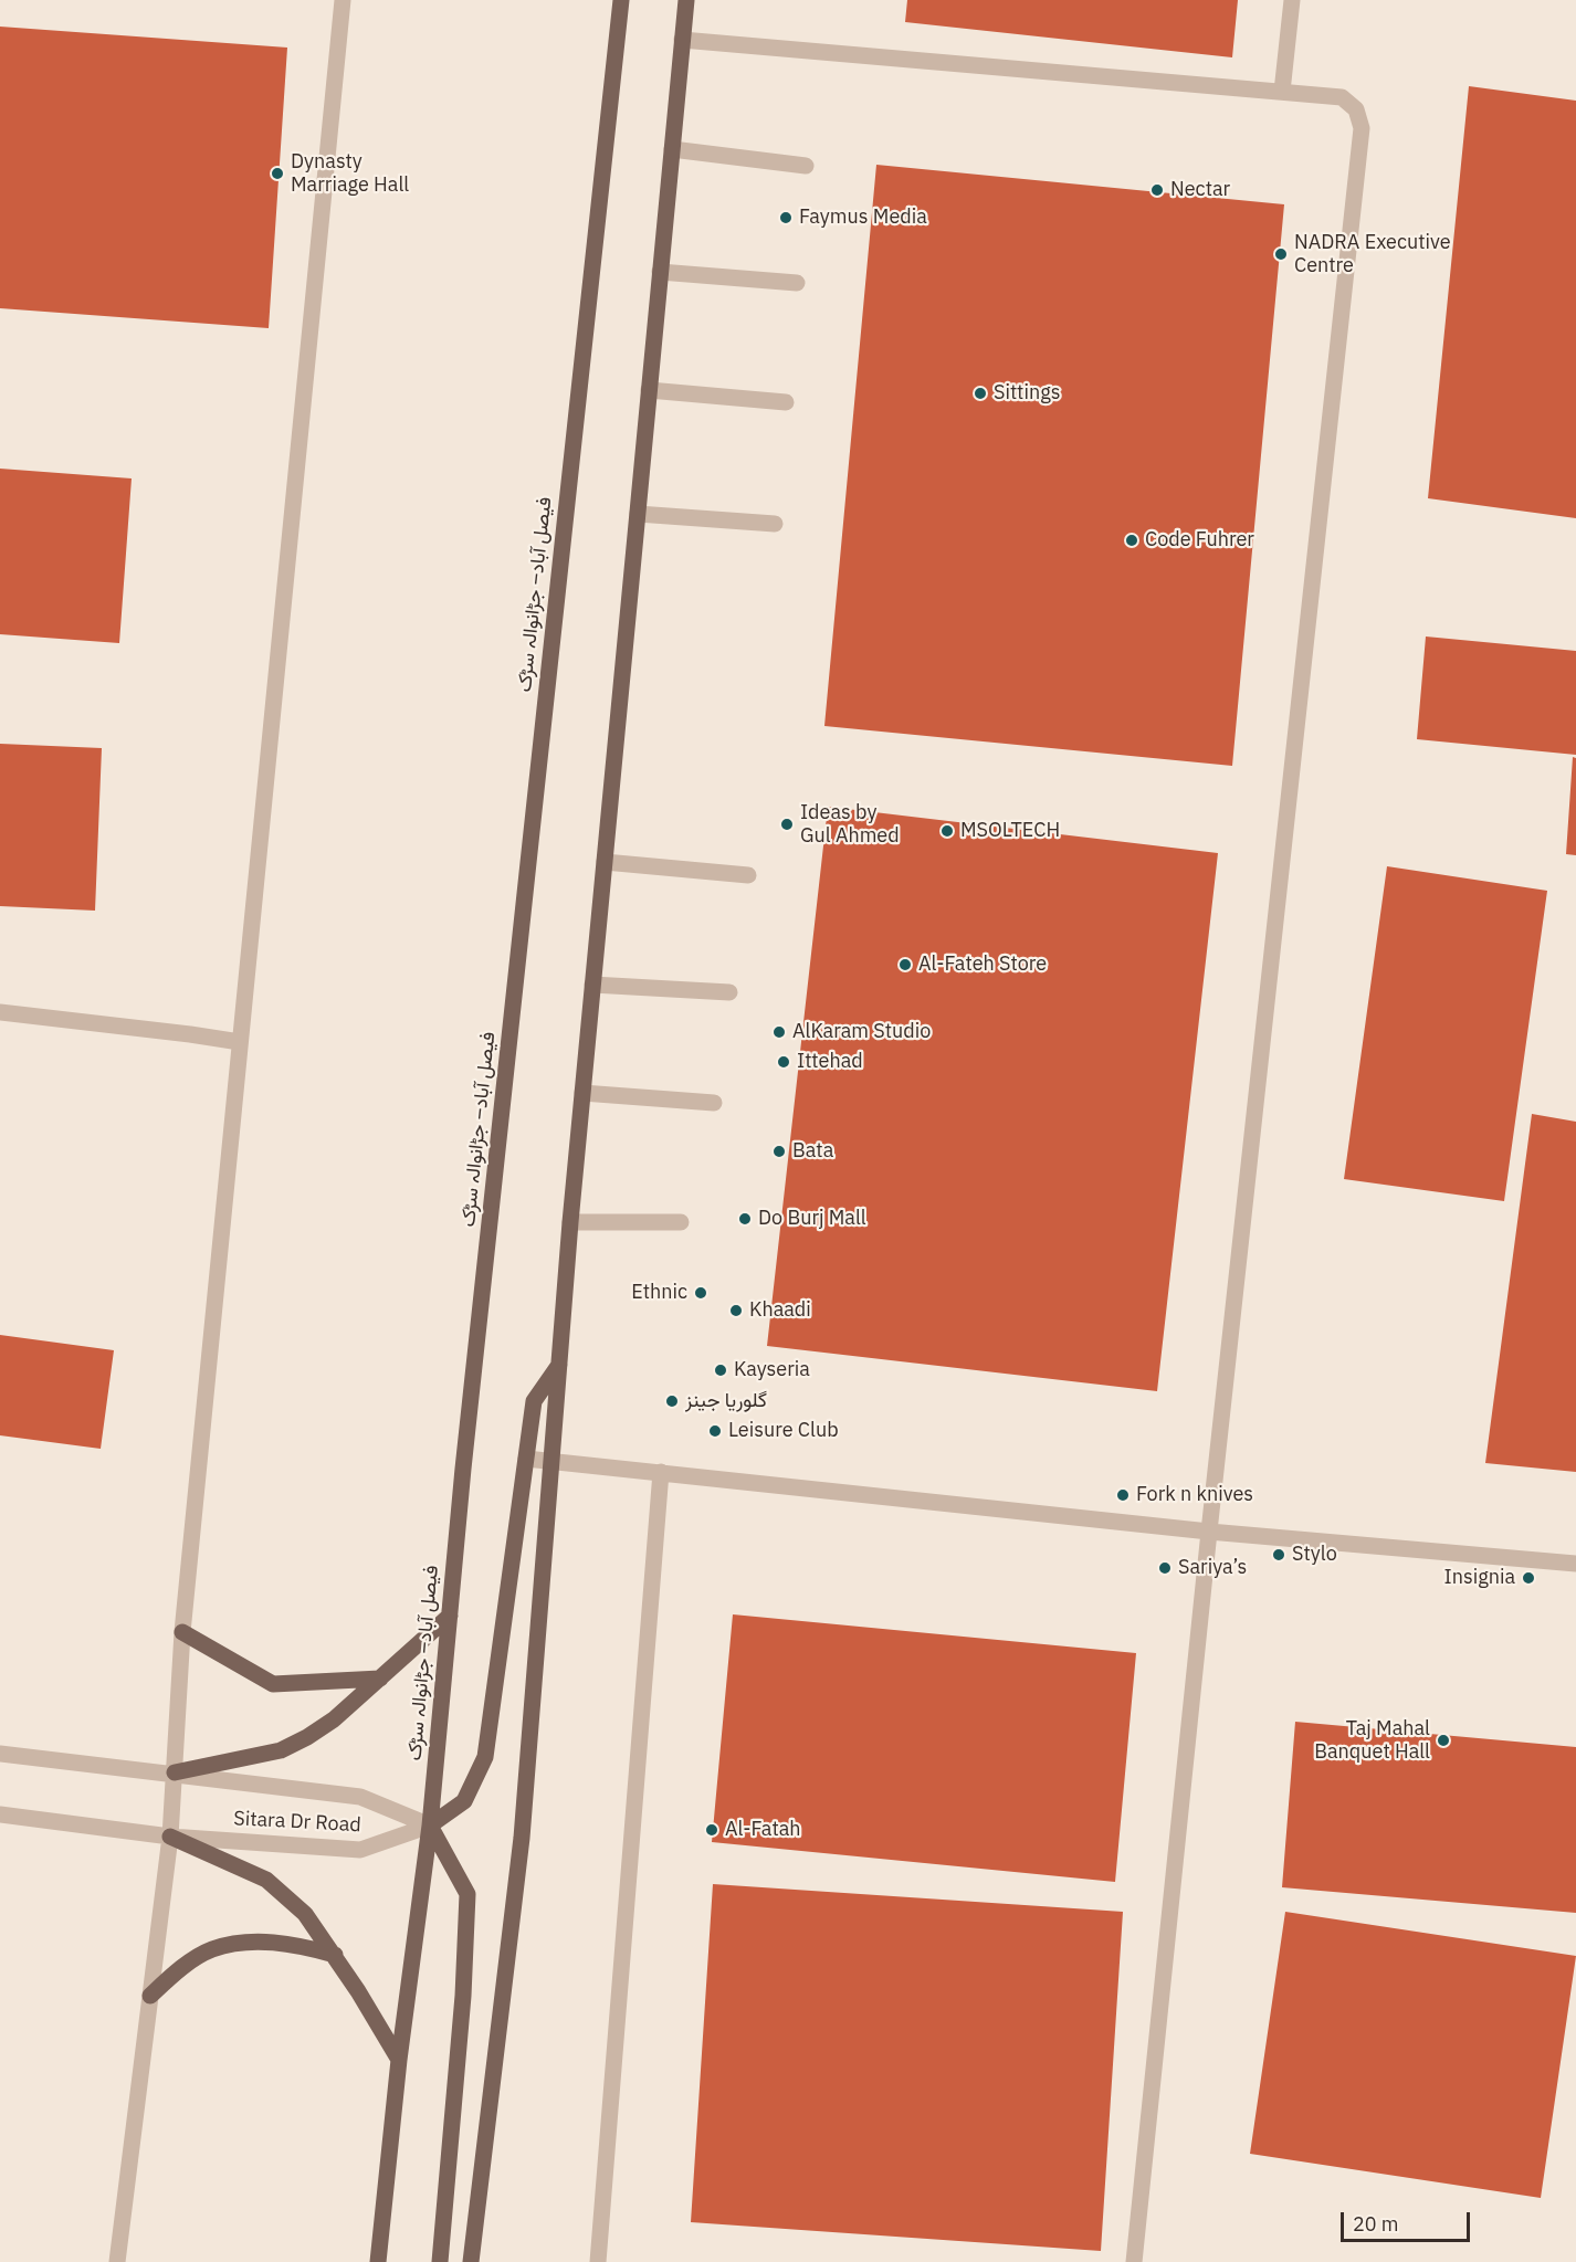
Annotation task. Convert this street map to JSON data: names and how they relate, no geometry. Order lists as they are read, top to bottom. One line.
{"streets":{"main road":["فیصل آباد– جڑانوالہ سڑک"],"street":["Sitara Dr Road"]},"crossings":[["فیصل آباد– جڑانوالہ سڑک","Sitara Dr Road"]],"places":["Dynasty Marriage Hall","Nectar","Faymus Media","NADRA Executive Centre","Sittings","Code Fuhrer","Ideas by Gul Ahmed","MSOLTECH","Al-Fateh Store","AlKaram Studio","Ittehad","Bata","Do Burj Mall","Ethnic","Khaadi","Kayseria","گلوریا جینز","Leisure Club","Fork n knives","Stylo","Sariya’s","Insignia","Taj Mahal Banquet Hall","Al-Fatah"],"scale_bar":"20 m"}
